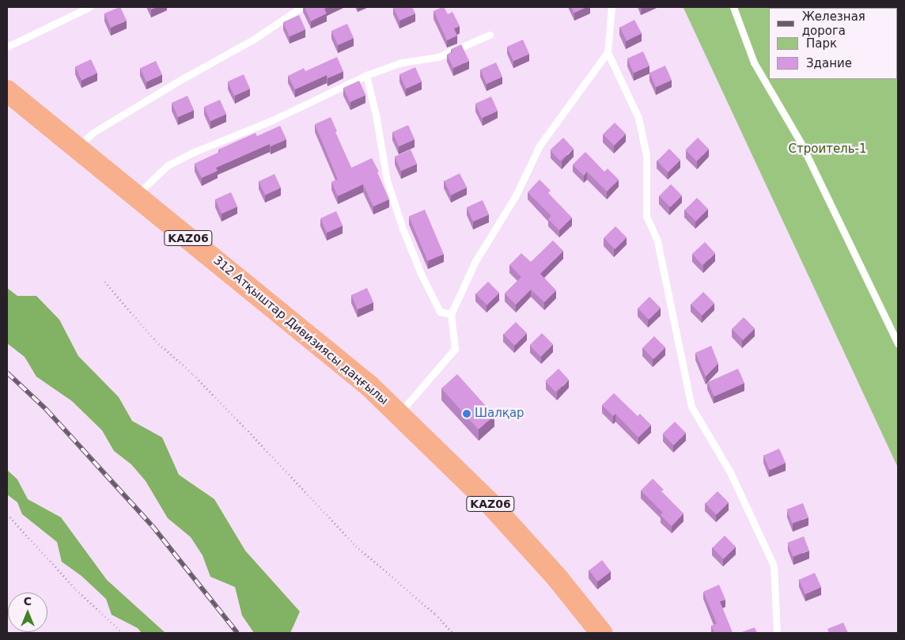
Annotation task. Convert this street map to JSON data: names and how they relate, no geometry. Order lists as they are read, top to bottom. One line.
{"streets":{"highway":["KАZ06","312 Атқыштар Дивизиясы даңғылы"]},"parks":["Строитель-1"],"places":["Шалқар"],"legend":["Железная дорога","Парк","Здание"],"north":"top"}
